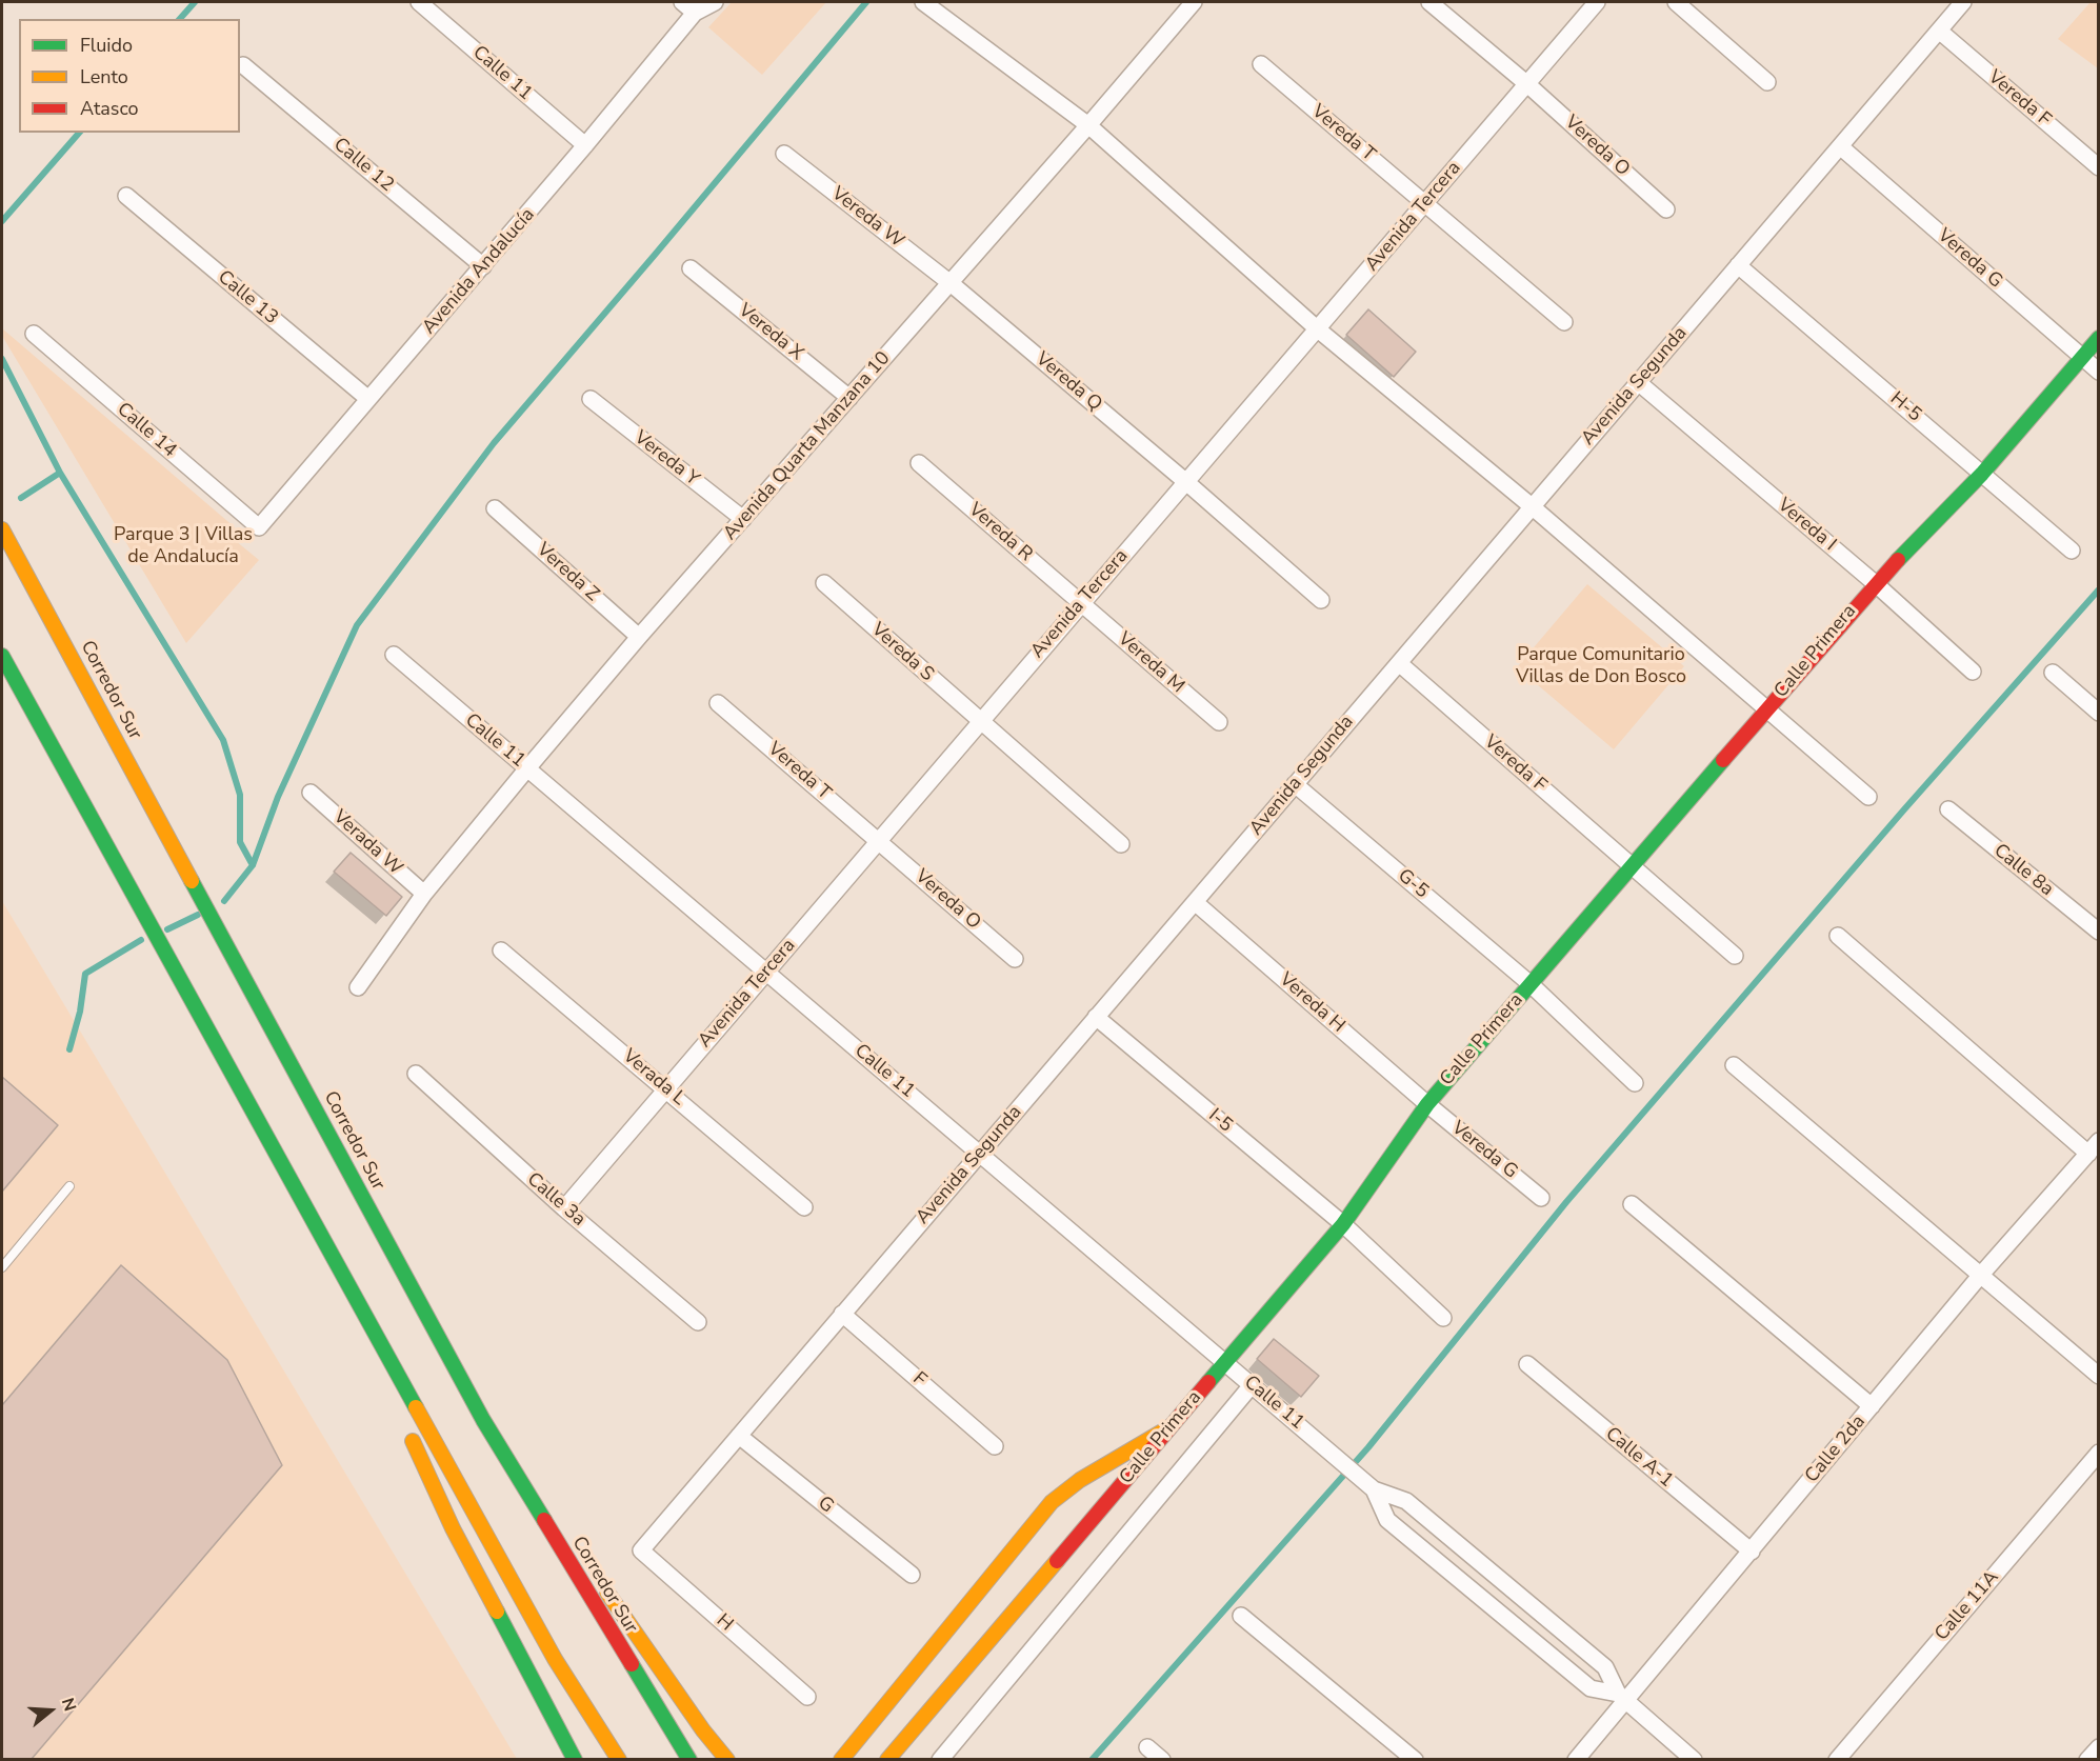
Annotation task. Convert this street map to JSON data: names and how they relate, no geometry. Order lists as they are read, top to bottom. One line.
{"streets":{"main road":["Calle Primera","Corredor Sur"],"street":["Calle 11","Vereda F","Vereda T","Vereda O","Calle 12","Avenida Tercera","Vereda W","Vereda G","Avenida Andalucía","Calle 13","Vereda X","Vereda Q","Avenida Segunda","H-5","Calle 14","Avenida Quarta Manzana 10","Vereda Y","Vereda I","Vereda R","Vereda Z","Vereda S","Vereda M","Verada W","Calle 8a","G-5","Vereda H","Verada L","I-5","Calle 3a","F","Calle 2da","Calle A-1","G","Calle 11A","H"]},"crossings":[["Calle 11","Avenida Tercera"],["Calle 11","Avenida Andalucía"],["Calle 11","Avenida Segunda"],["Calle 11","Avenida Quarta Manzana 10"],["Calle 11","Calle Primera"],["Calle 11","Calle 2da"],["Vereda F","Avenida Segunda"],["Vereda F","Calle Primera"],["Vereda T","Vereda O"],["Vereda T","Avenida Tercera"],["Vereda O","Avenida Tercera"],["Calle 12","Avenida Andalucía"],["Avenida Tercera","Vereda Q"],["Avenida Tercera","Vereda R"],["Avenida Tercera","Vereda S"],["Avenida Tercera","Vereda M"],["Avenida Tercera","Verada L"],["Avenida Tercera","Calle 3a"],["Vereda W","Vereda Q"],["Vereda W","Avenida Quarta Manzana 10"],["Vereda G","Avenida Segunda"],["Vereda G","Calle Primera"],["Vereda G","Vereda H"],["Avenida Andalucía","Calle 13"],["Avenida Andalucía","Calle 14"],["Vereda X","Avenida Quarta Manzana 10"],["Vereda Q","Avenida Quarta Manzana 10"],["Avenida Segunda","H-5"],["Avenida Segunda","Vereda I"],["Avenida Segunda","G-5"],["Avenida Segunda","Vereda H"],["Avenida Segunda","I-5"],["Avenida Segunda","F"],["Avenida Segunda","G"],["Avenida Segunda","H"],["H-5","Calle Primera"],["Avenida Quarta Manzana 10","Vereda Y"],["Avenida Quarta Manzana 10","Vereda Z"],["Avenida Quarta Manzana 10","Verada W"],["Vereda I","Calle Primera"],["Vereda R","Vereda M"],["Calle Primera","G-5"],["Calle Primera","Vereda H"],["Calle Primera","I-5"],["Calle 2da","Calle A-1"]],"parks":["Parque 3 | Villas de Andalucía","Parque Comunitario Villas de Don Bosco"],"legend":["Fluido","Lento","Atasco"],"north":"right"}
